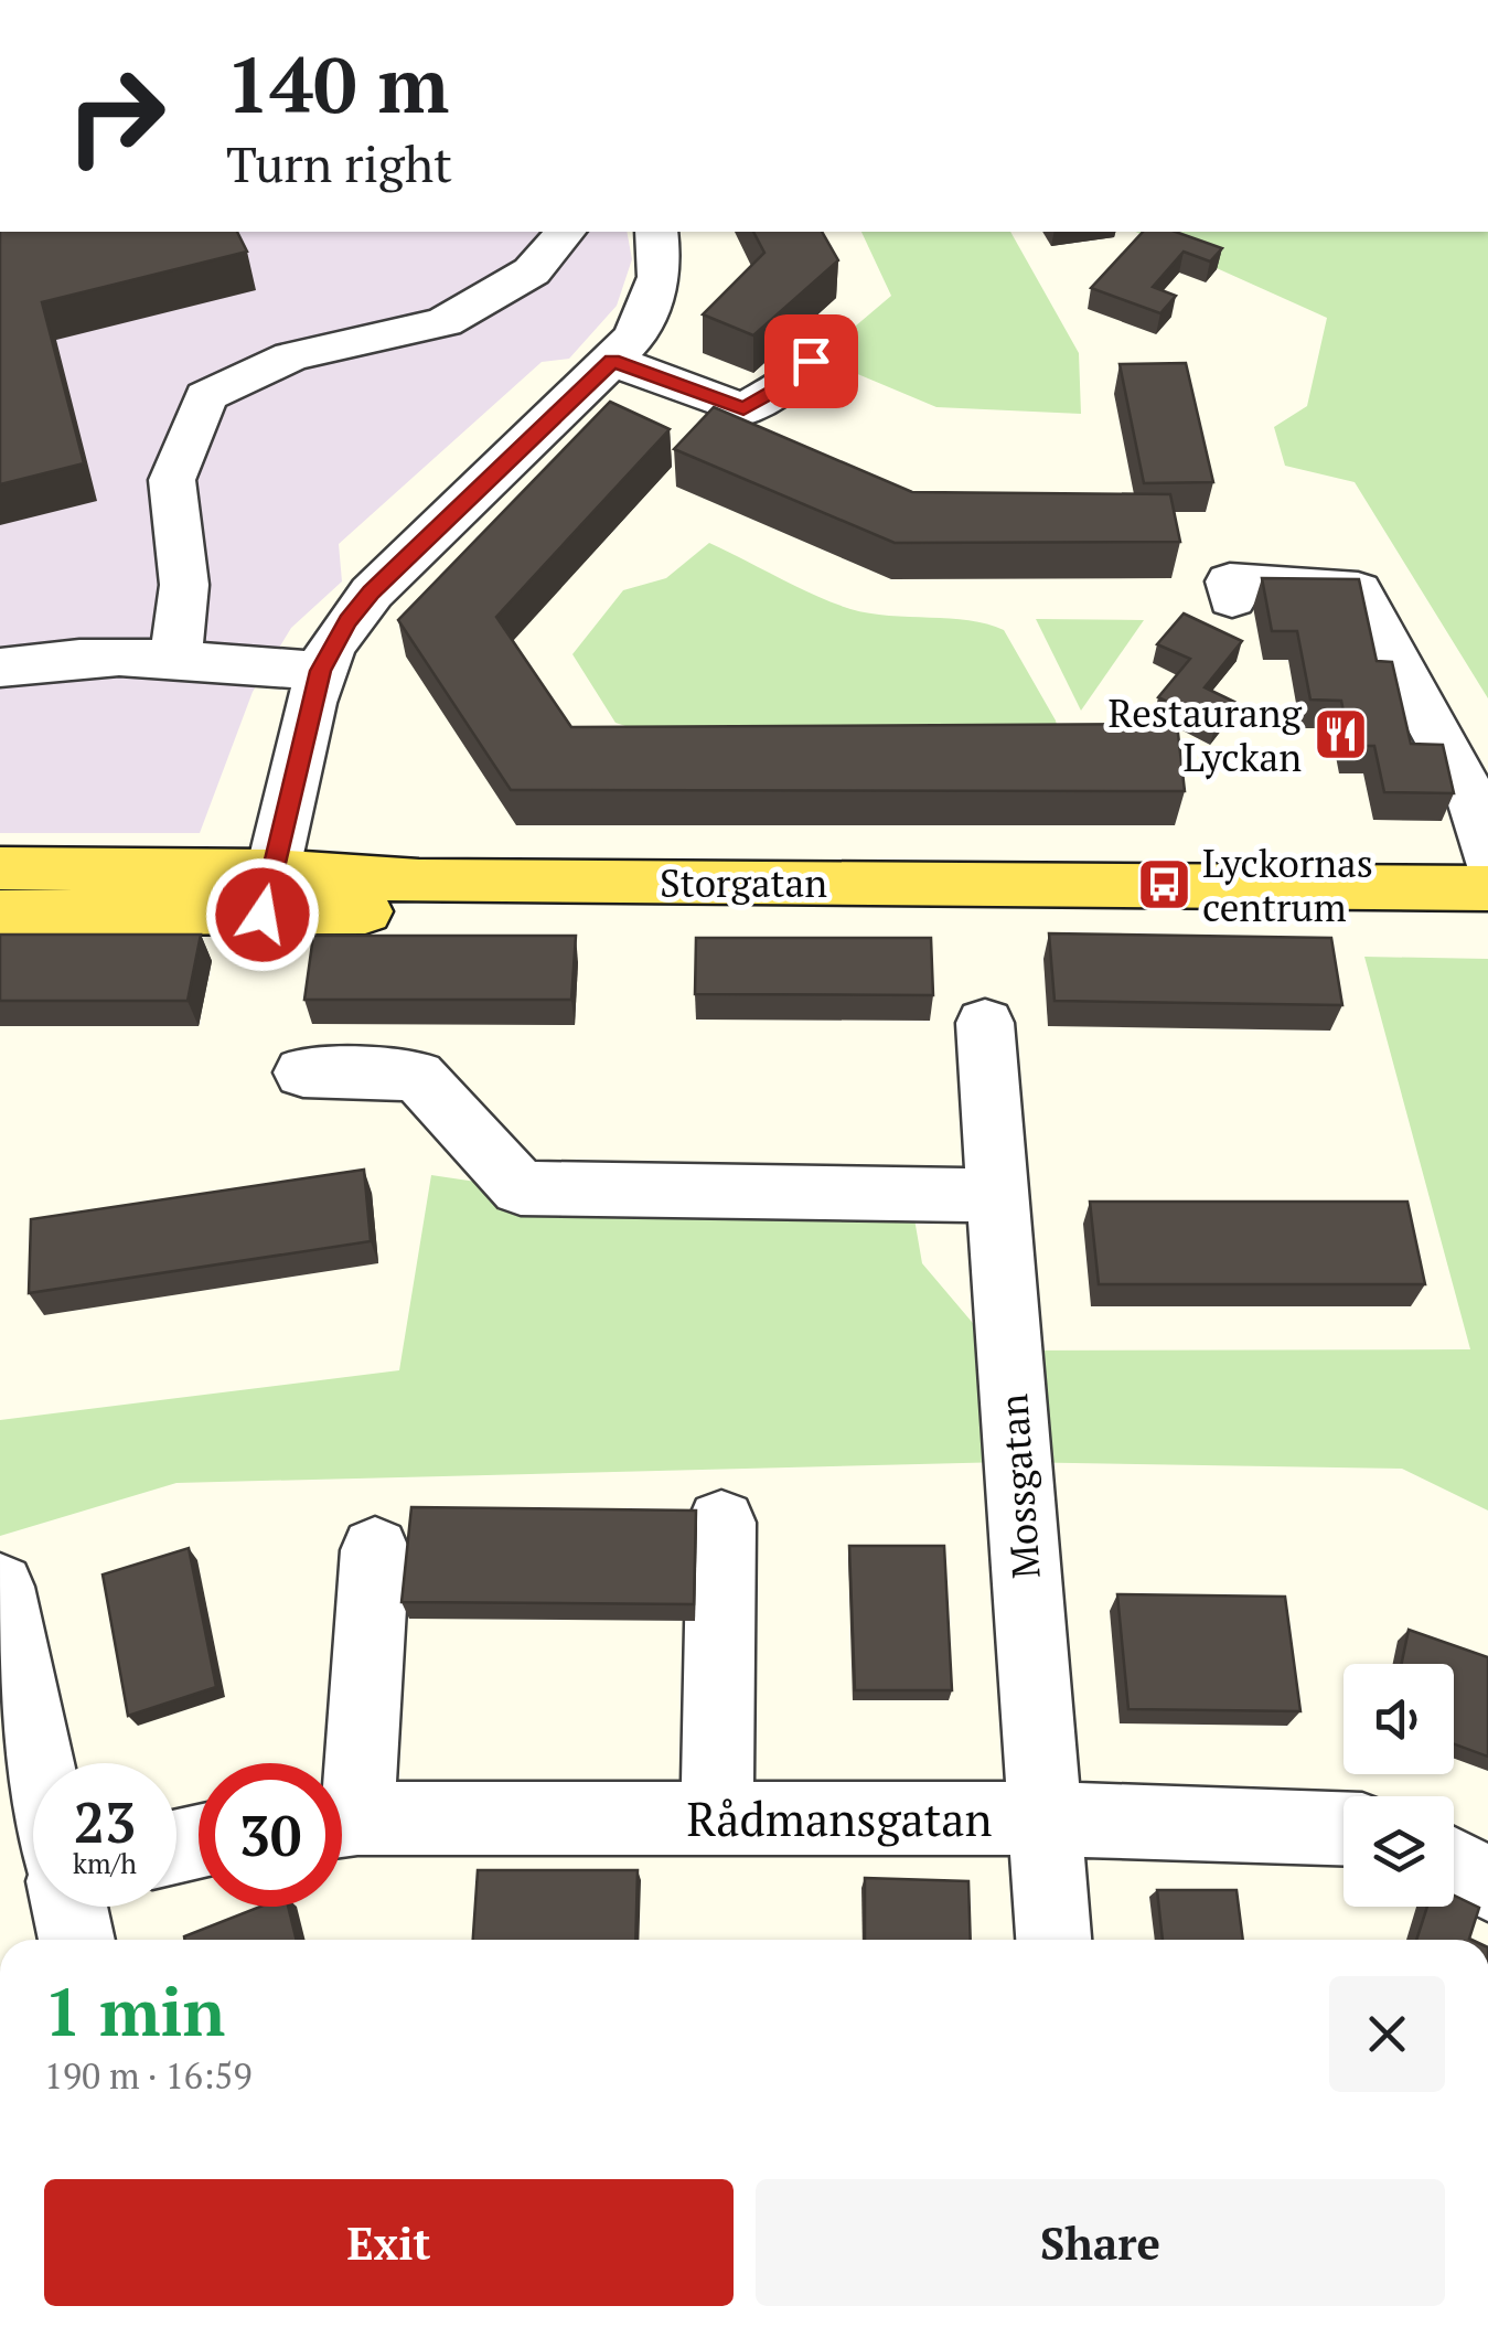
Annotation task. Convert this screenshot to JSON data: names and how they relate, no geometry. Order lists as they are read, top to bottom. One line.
{"streets":{"main road":["Storgatan"],"street":["Mossgatan","Rådmansgatan"]},"crossings":[["Mossgatan","Rådmansgatan"]],"places":{"restaurant":["Restaurang Lyckan"],"bus stop":["Lyckornas centrum"]},"page":{"turn":["140 m","Turn right"],"speed":"23 km/h","limit":"30","heading":["1 min","190 m · 16:59"],"buttons":["Exit","Share"]}}
